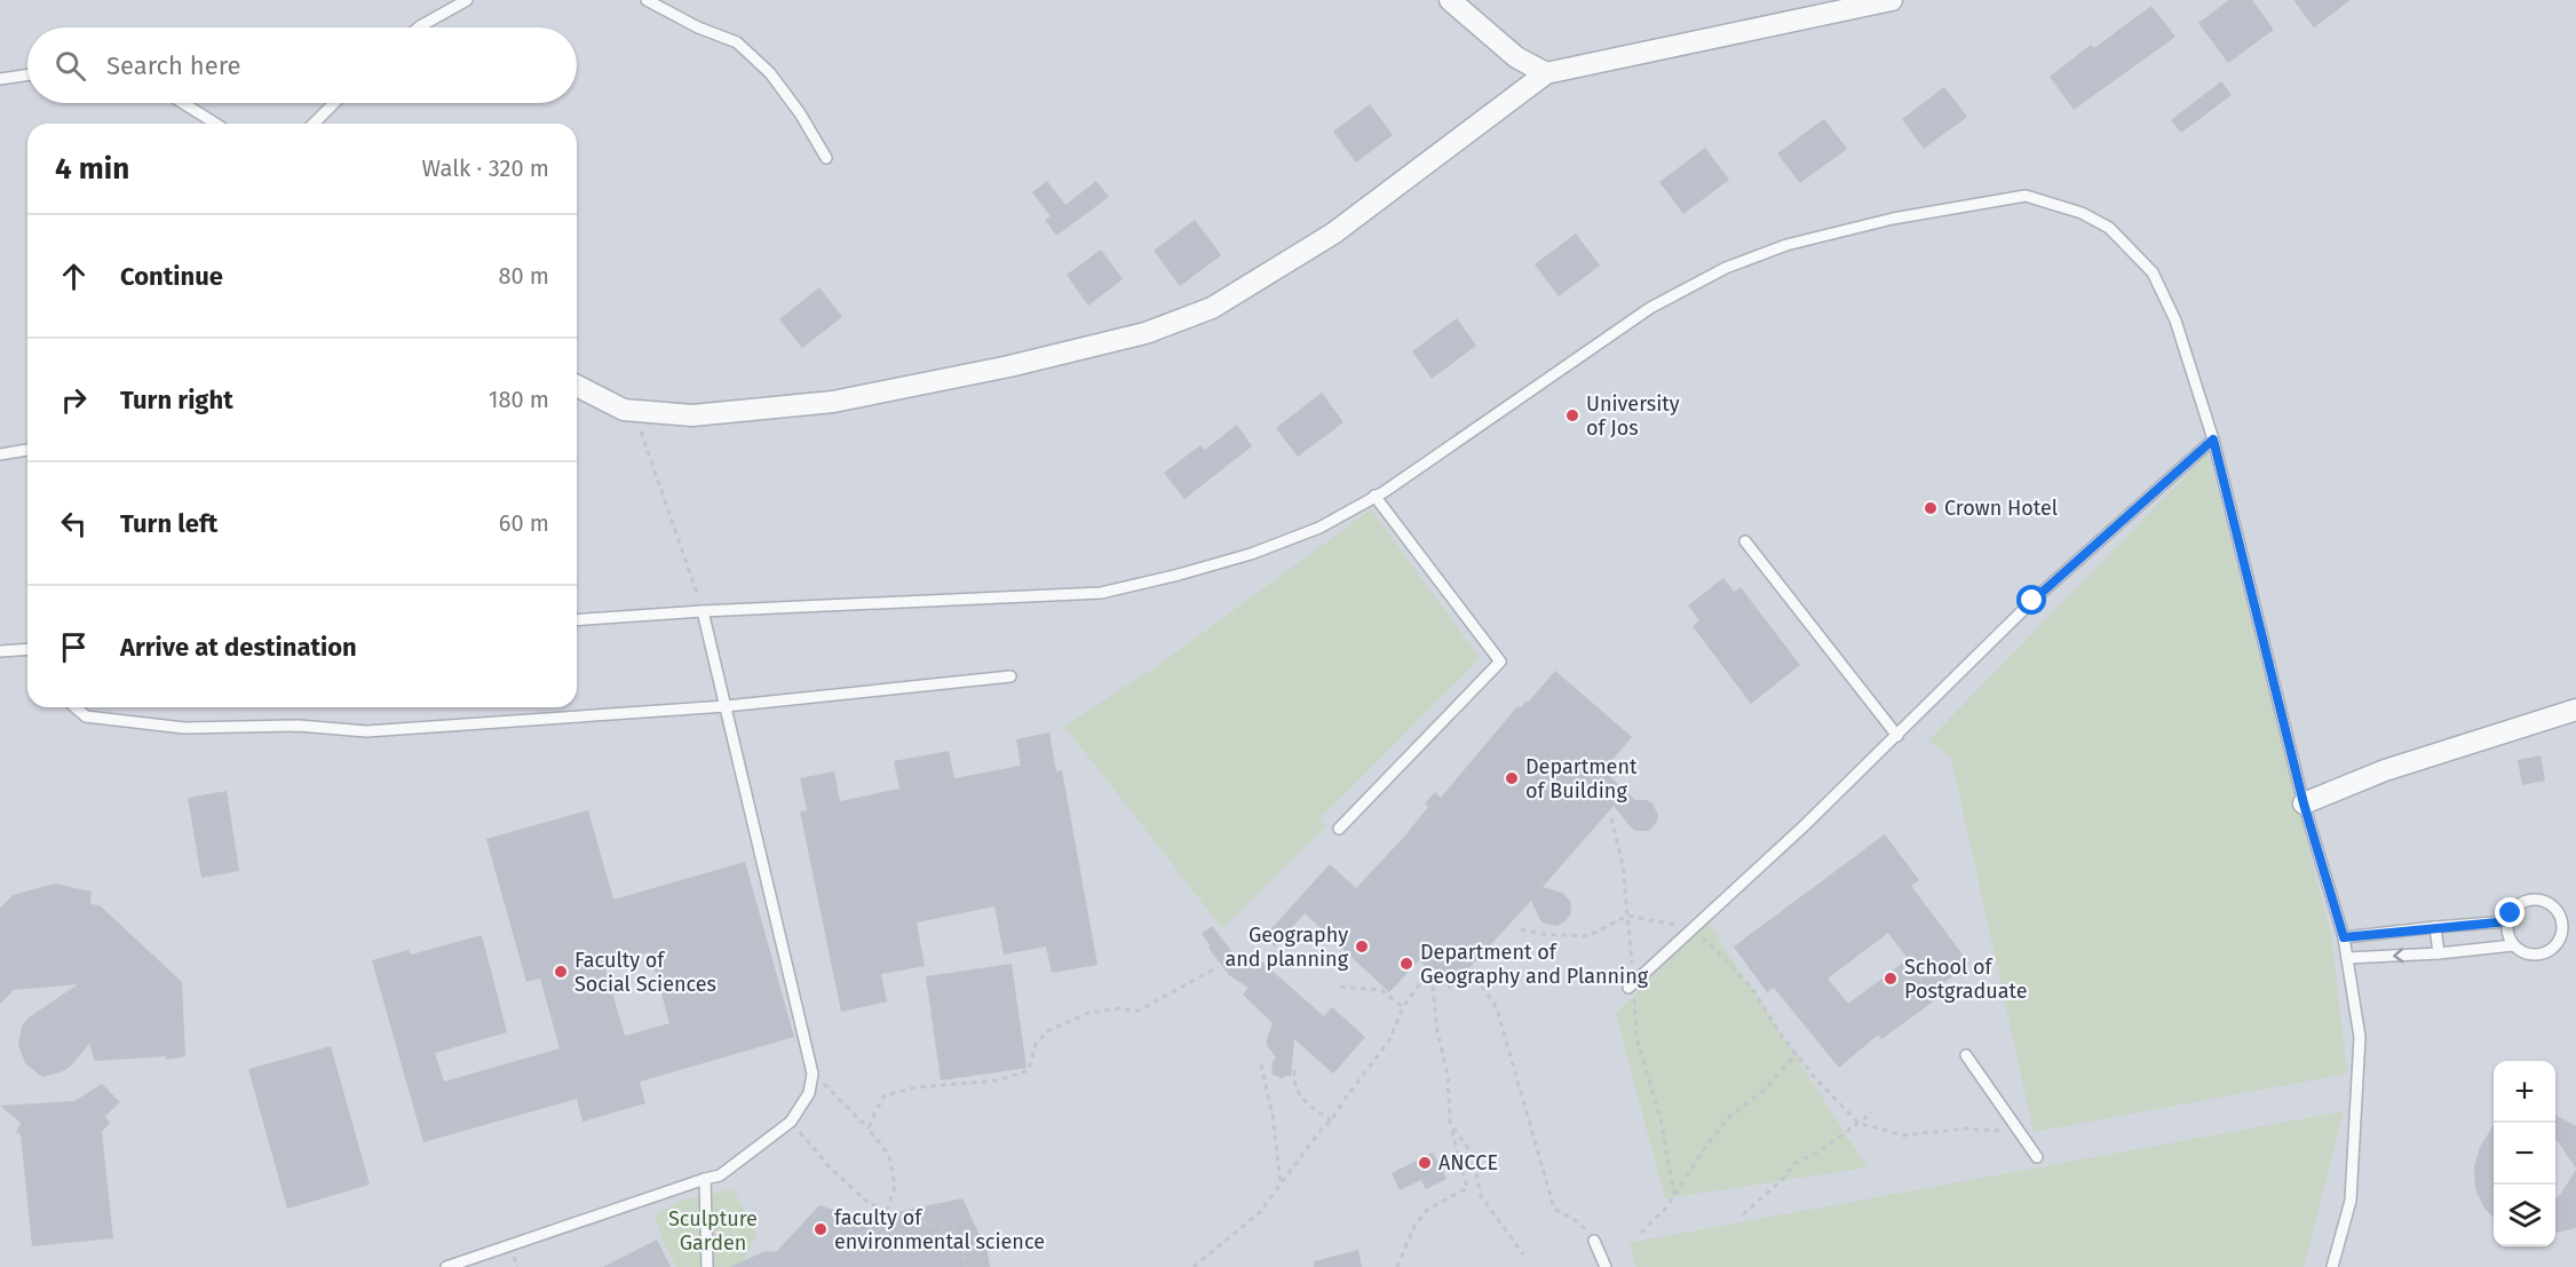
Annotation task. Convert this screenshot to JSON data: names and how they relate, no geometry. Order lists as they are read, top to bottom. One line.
{"parks":["Sculpture Garden"],"places":["University of Jos","Crown Hotel","Department of Building","Geography and planning","Department of Geography and Planning","Faculty of Social Sciences","School of Postgraduate","ANCCE","faculty of environmental science"],"page":{"search":"Search here","heading":["4 min","Walk · 320 m"],"list":[["Continue","80 m"],["Turn right","180 m"],["Turn left","60 m"],"Arrive at destination"],"map_buttons":["+","−"]}}
